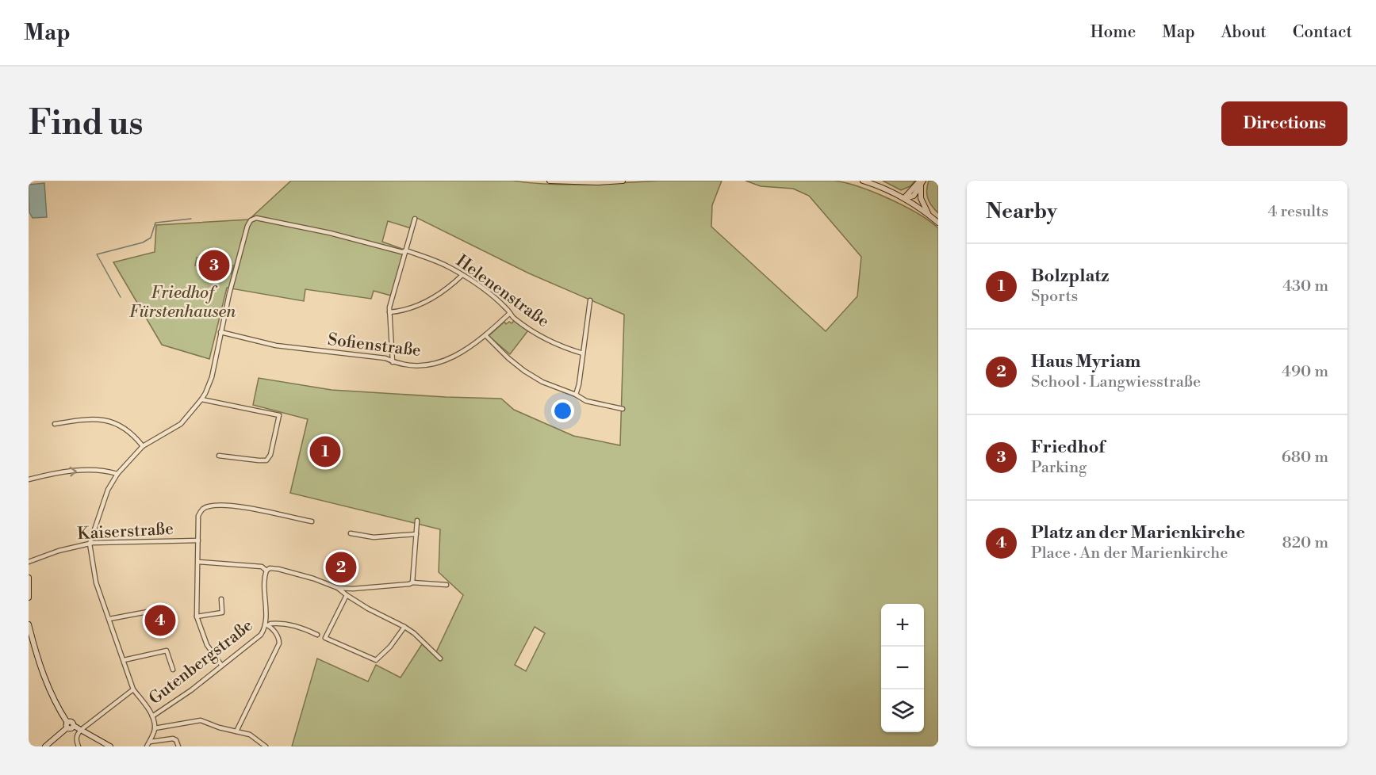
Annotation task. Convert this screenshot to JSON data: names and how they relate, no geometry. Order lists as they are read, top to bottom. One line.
{"streets":{"street":["Helenenstraße","Sofienstraße","Kaiserstraße","Gutenbergstraße"]},"crossings":[["Helenenstraße","Sofienstraße"]],"parks":["Friedhof Fürstenhausen"],"page":{"header":"Map","nav":["Home","Map","About","Contact"],"buttons":"Directions","title":"Find us","heading":["Nearby","4 results"],"list":[{"mark":"1","name":"Bolzplatz","note":"Sports","value":"430 m"},{"mark":"2","name":"Haus Myriam","note":"School · Langwiesstraße","value":"490 m"},{"mark":"3","name":"Friedhof","note":"Parking","value":"680 m"},{"mark":"4","name":"Platz an der Marienkirche","note":"Place · An der Marienkirche","value":"820 m"}],"pins":["3","1","2","4"],"map_buttons":["+","−"]}}
